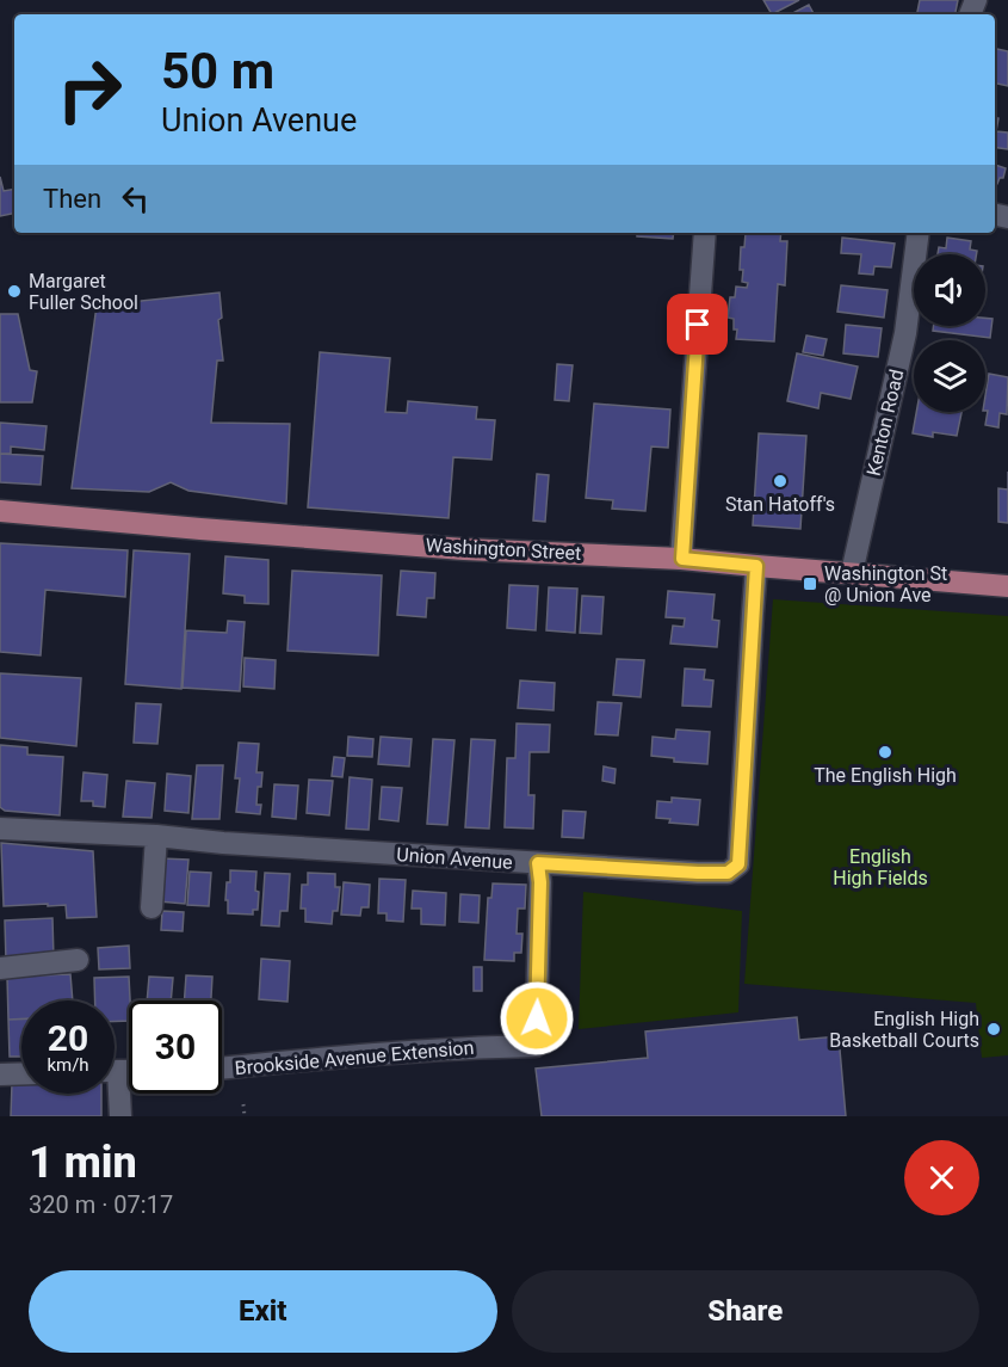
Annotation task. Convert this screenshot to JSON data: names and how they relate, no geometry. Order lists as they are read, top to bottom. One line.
{"streets":{"main road":["Washington Street"],"street":["Kenton Road","Union Avenue","Brookside Avenue Extension"]},"crossings":[["Kenton Road","Washington Street"],["Washington Street","Union Avenue"],["Union Avenue","Brookside Avenue Extension"]],"parks":["English High Fields"],"places":{"other":["Margaret Fuller School","Stan Hatoff's","The English High","English High Basketball Courts"],"transit":["Washington St @ Union Ave"]},"page":{"turn":["50 m","Union Avenue"],"then":"Then","speed":"20 km/h","limit":"30","heading":["1 min","320 m · 07:17"],"buttons":["Exit","Share"]}}
